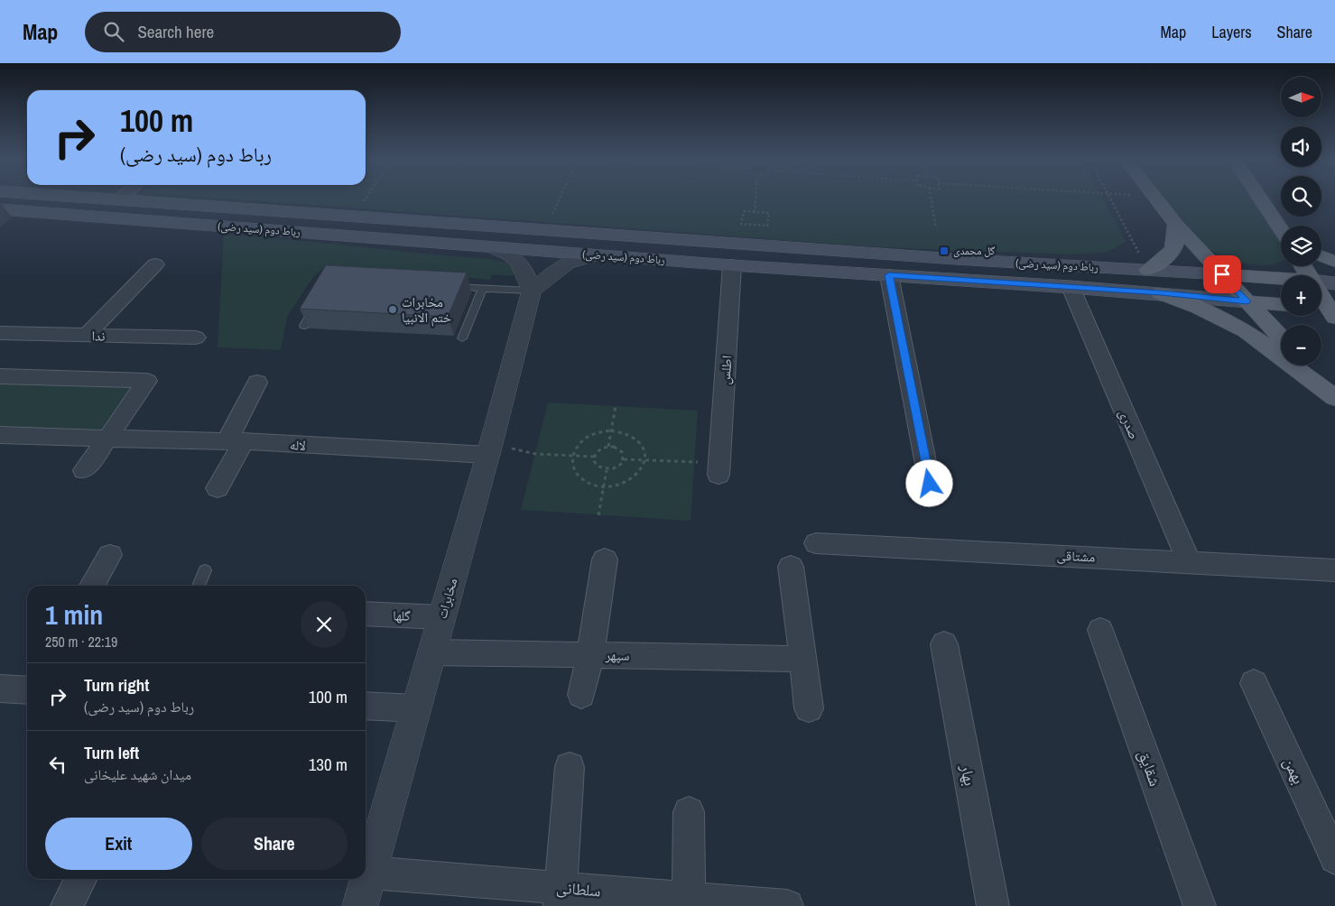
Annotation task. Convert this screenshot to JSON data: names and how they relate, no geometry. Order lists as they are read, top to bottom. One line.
{"streets":{"main road":["رباط دوم (سید رضی)"],"street":["ندا","اطلس","صدری","لاله","مشتاقی","مخابرات","گلها","سپهر","شقایق","بهمن","بهار","سلطانی"]},"crossings":[["رباط دوم (سید رضی)","اطلس"],["رباط دوم (سید رضی)","صدری"],["صدری","مشتاقی"],["لاله","مخابرات"],["مخابرات","گلها"],["مخابرات","سپهر"],["مخابرات","سلطانی"]],"places":{"transit":["گل محمدی"],"other":["مخابرات ختم الانبیا"]},"north":"right","page":{"header":"Map","search":"Search here","nav":["Map","Layers","Share"],"map_buttons":["+","−"],"turn":["100 m","رباط دوم (سید رضی)"],"heading":["1 min","250 m · 22:19"],"list":[{"name":"Turn right","note":"رباط دوم (سید رضی)","value":"100 m"},{"name":"Turn left","note":"میدان شهید علیخانی","value":"130 m"}],"buttons":["Exit","Share"]}}
